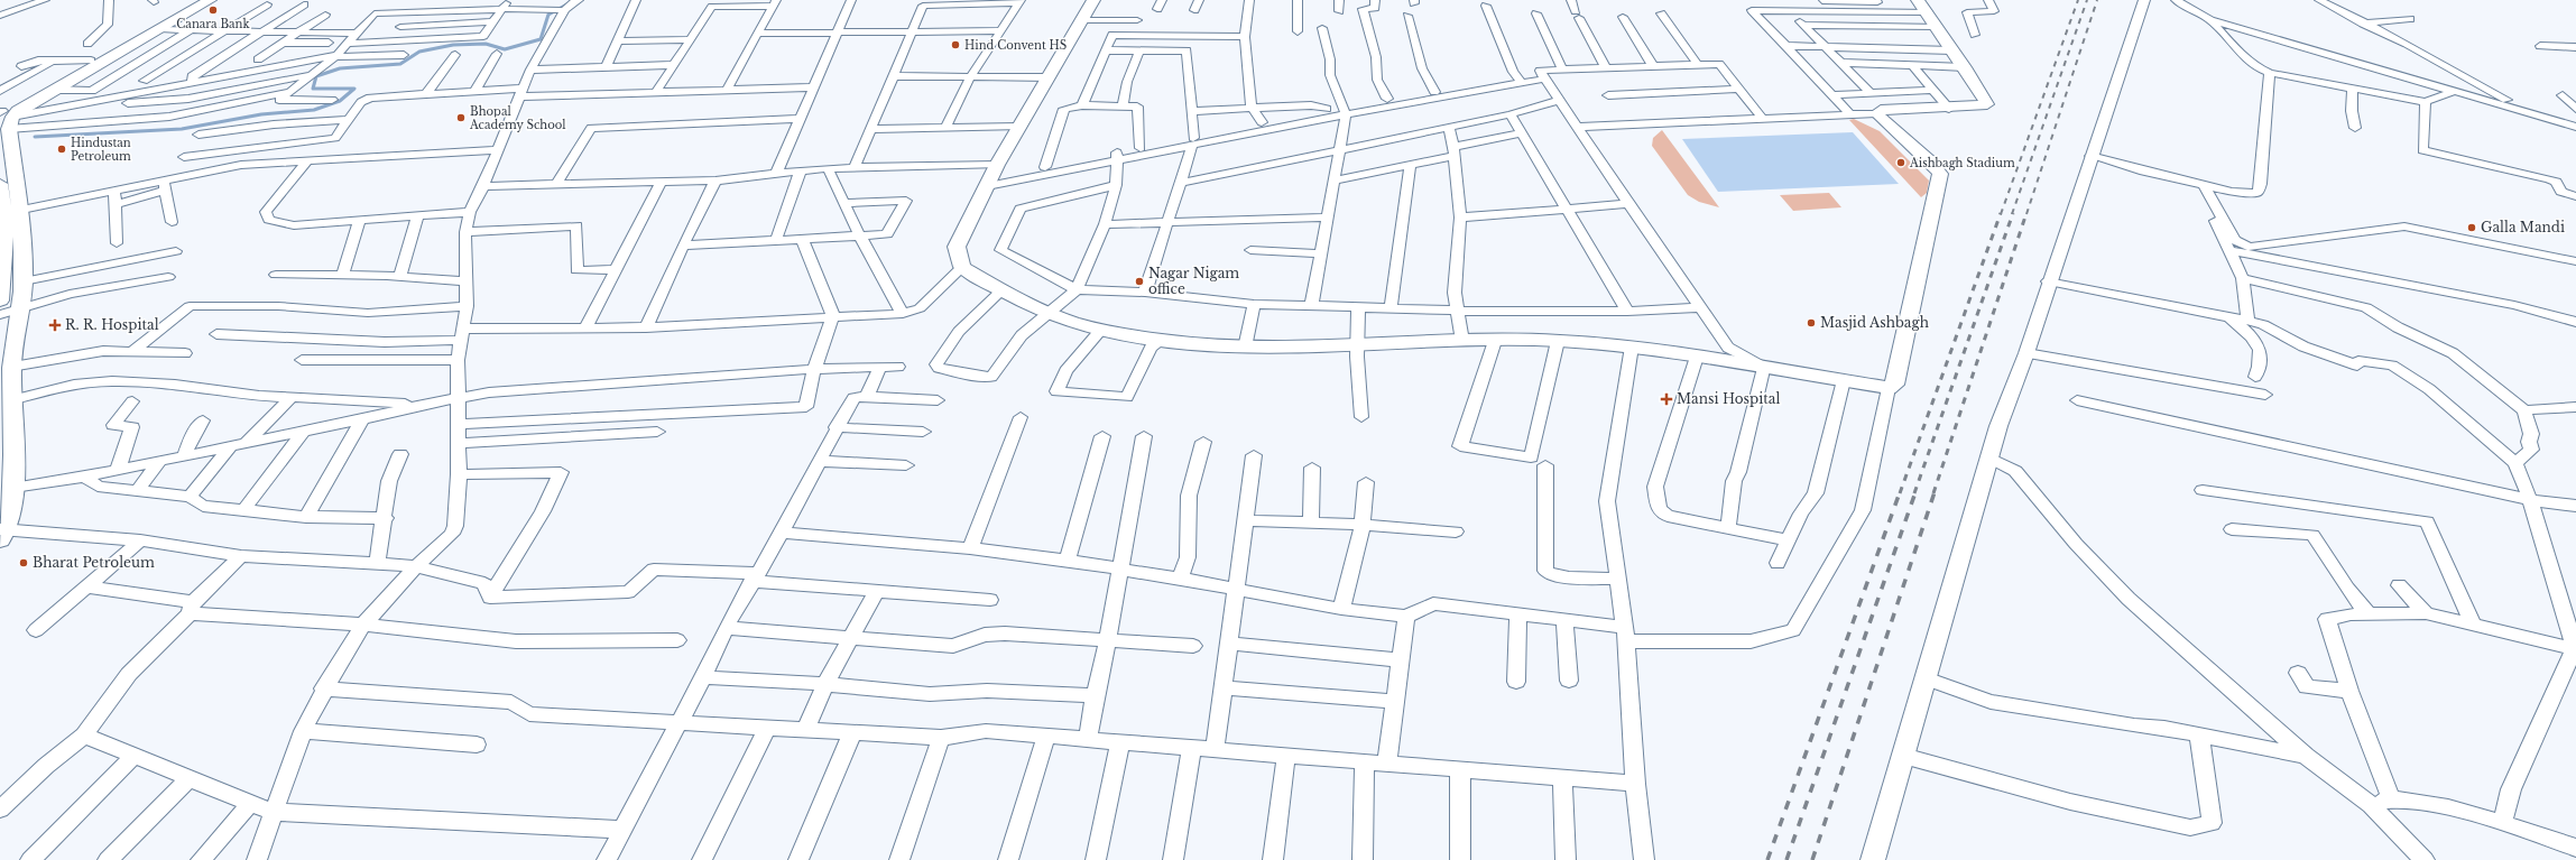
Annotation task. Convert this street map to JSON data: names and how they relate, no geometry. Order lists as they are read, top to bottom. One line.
{"places":{"other":["Canara Bank","Hind Convent HS","Bhopal Academy School","Hindustan Petroleum","Aishbagh Stadium","Galla Mandi","Nagar Nigam office","Masjid Ashbagh","Bharat Petroleum"],"health":["R. R. Hospital","Mansi Hospital"]}}
